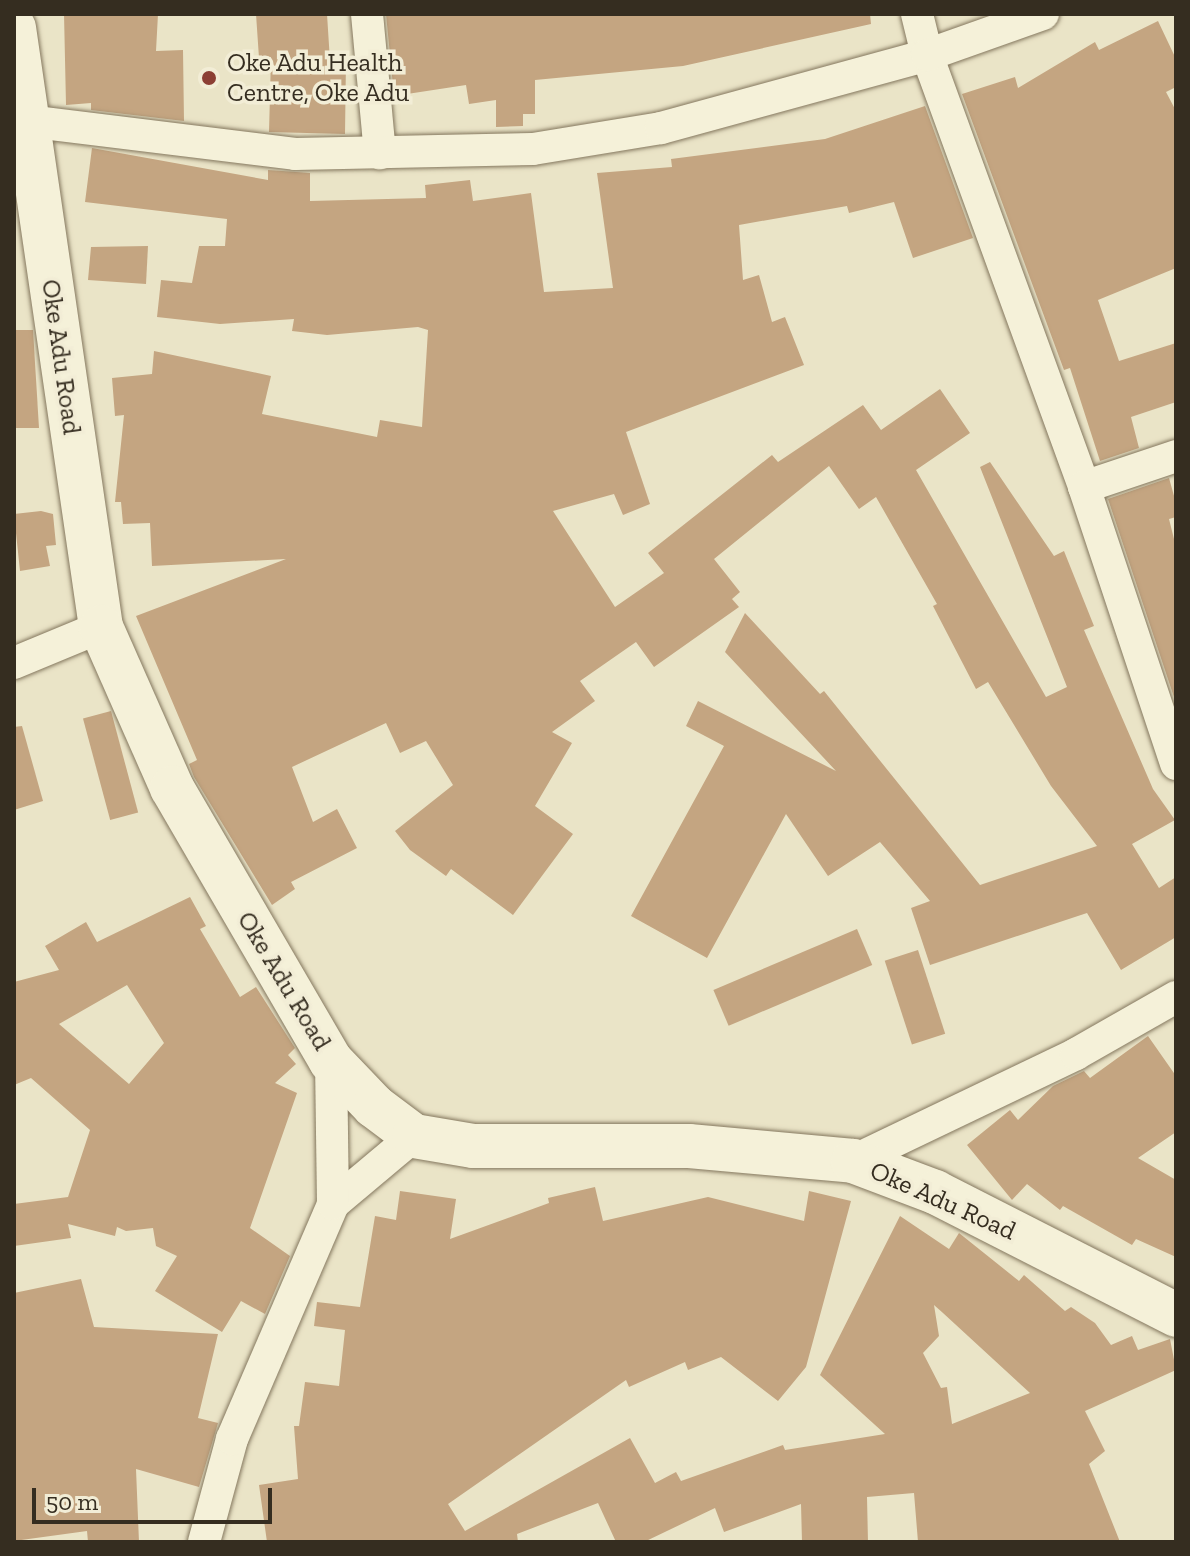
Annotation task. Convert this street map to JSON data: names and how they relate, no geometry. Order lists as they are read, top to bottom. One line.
{"streets":{"street":["Oke Adu Road"]},"places":["Oke Adu Health Centre, Oke Adu"],"scale_bar":"50 m"}
